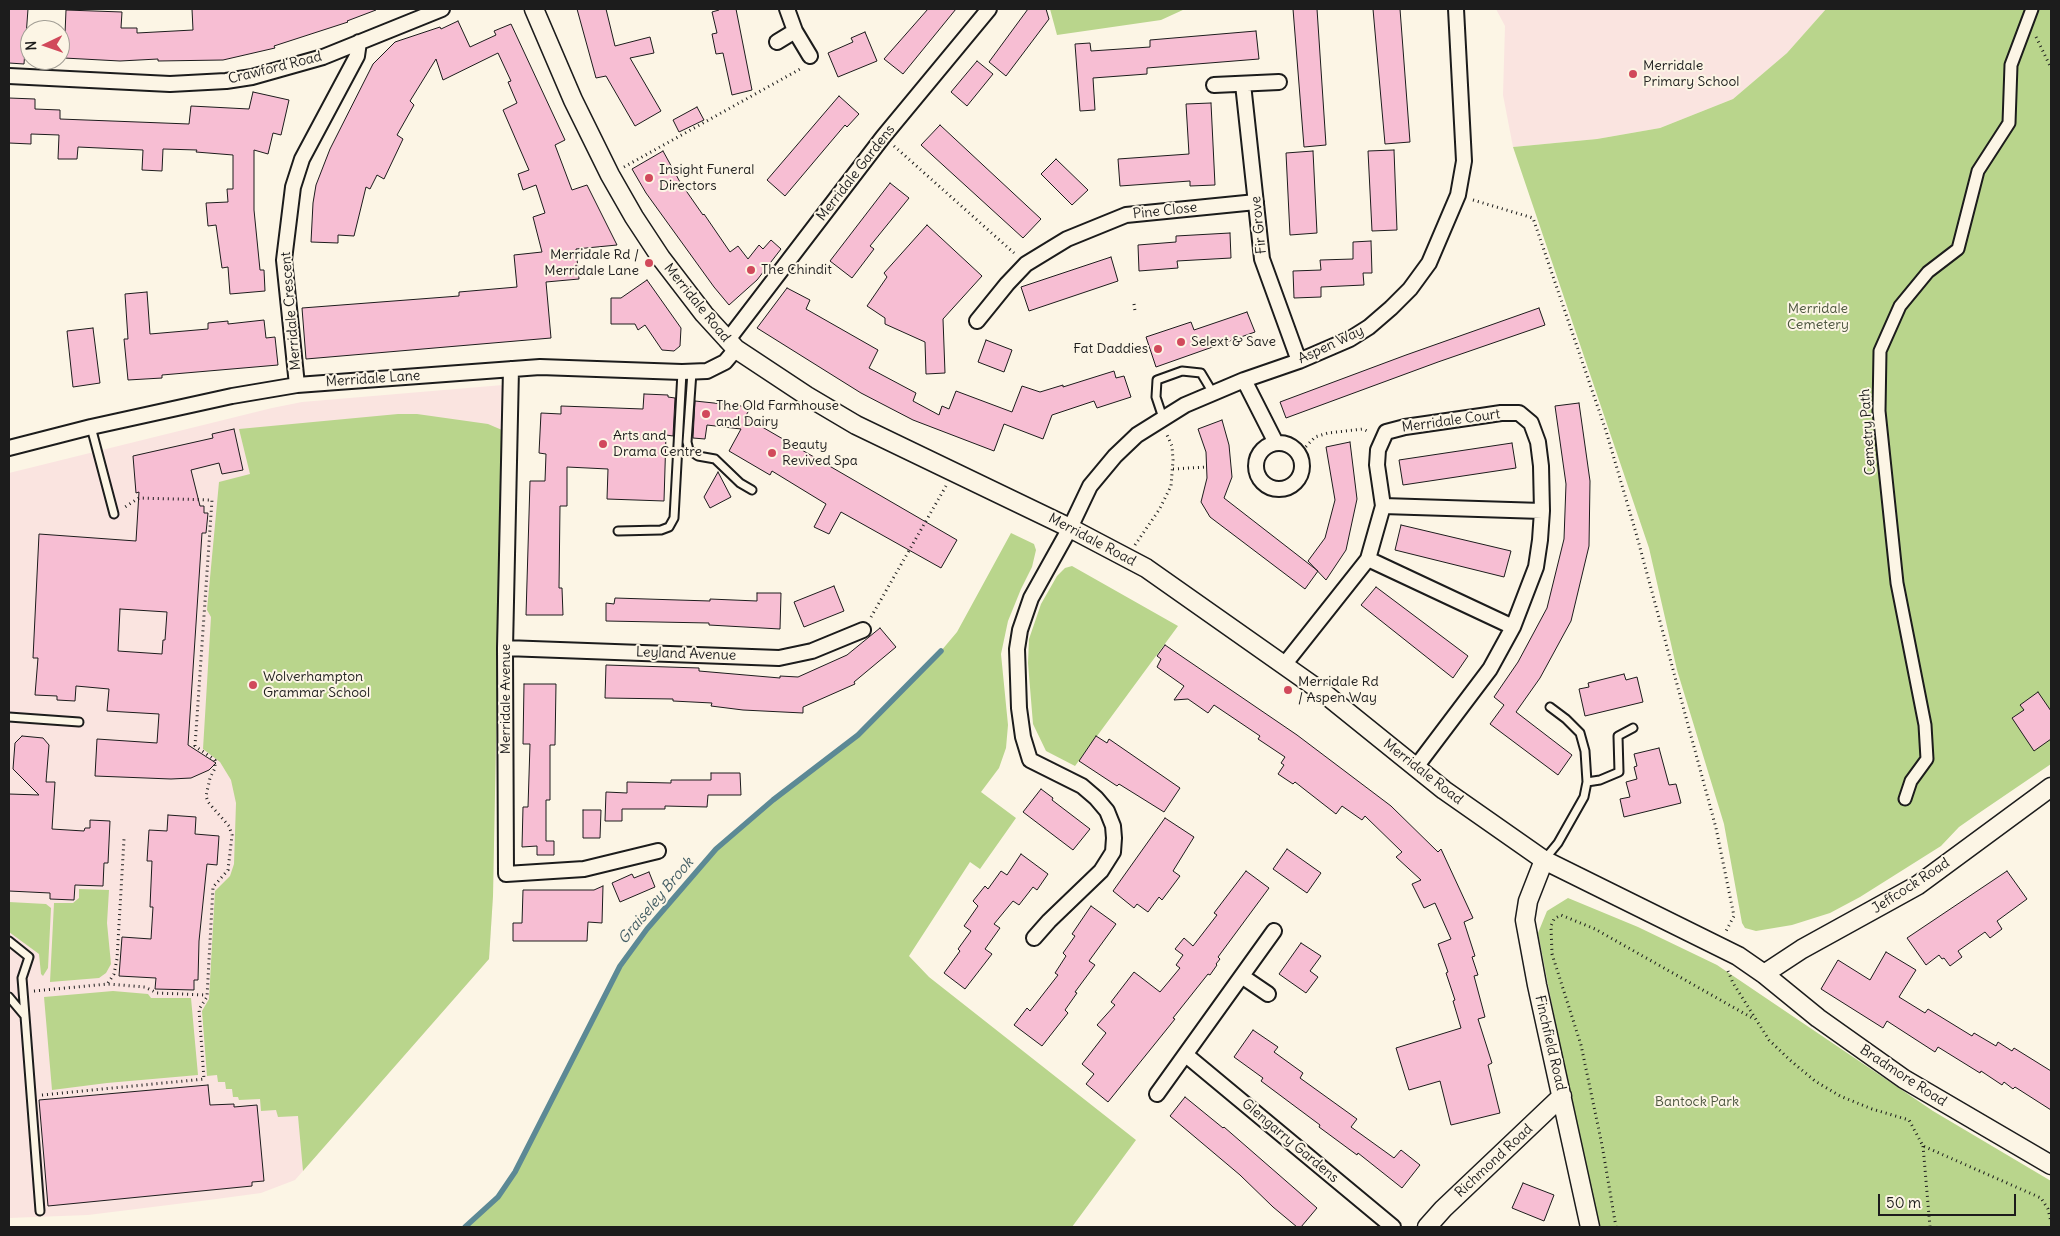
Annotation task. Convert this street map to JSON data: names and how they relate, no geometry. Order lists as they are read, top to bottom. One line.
{"streets":{"street":["Crawford Road","Merridale Gardens","Pine Close","Fir Grove","Merridale Road","Merridale Crescent","Aspen Way","Merridale Lane","Merridale Court","Cemetry Path","Leyland Avenue","Merridale Avenue","Jeffcock Road","Finchfield Road","Bradmore Road","Glengarry Gardens","Richmond Road"]},"crossings":[["Crawford Road","Merridale Crescent"],["Merridale Gardens","Merridale Road"],["Merridale Gardens","Merridale Lane"],["Pine Close","Fir Grove"],["Fir Grove","Aspen Way"],["Merridale Road","Aspen Way"],["Merridale Road","Merridale Lane"],["Merridale Road","Merridale Court"],["Merridale Road","Jeffcock Road"],["Merridale Road","Finchfield Road"],["Merridale Road","Bradmore Road"],["Merridale Crescent","Merridale Lane"],["Merridale Lane","Merridale Avenue"],["Leyland Avenue","Merridale Avenue"],["Jeffcock Road","Bradmore Road"],["Finchfield Road","Richmond Road"]],"water":["Graiseley Brook"],"parks":["Merridale Cemetery","Bantock Park"],"places":["Merridale Primary School","Insight Funeral Directors","Merridale Rd / Merridale Lane","The Chindit","Selext & Save","Fat Daddies","The Old Farmhouse and Dairy","Arts and Drama Centre","Beauty Revived Spa","Wolverhampton Grammar School","Merridale Rd / Aspen Way"],"scale_bar":"50 m","north":"left"}
